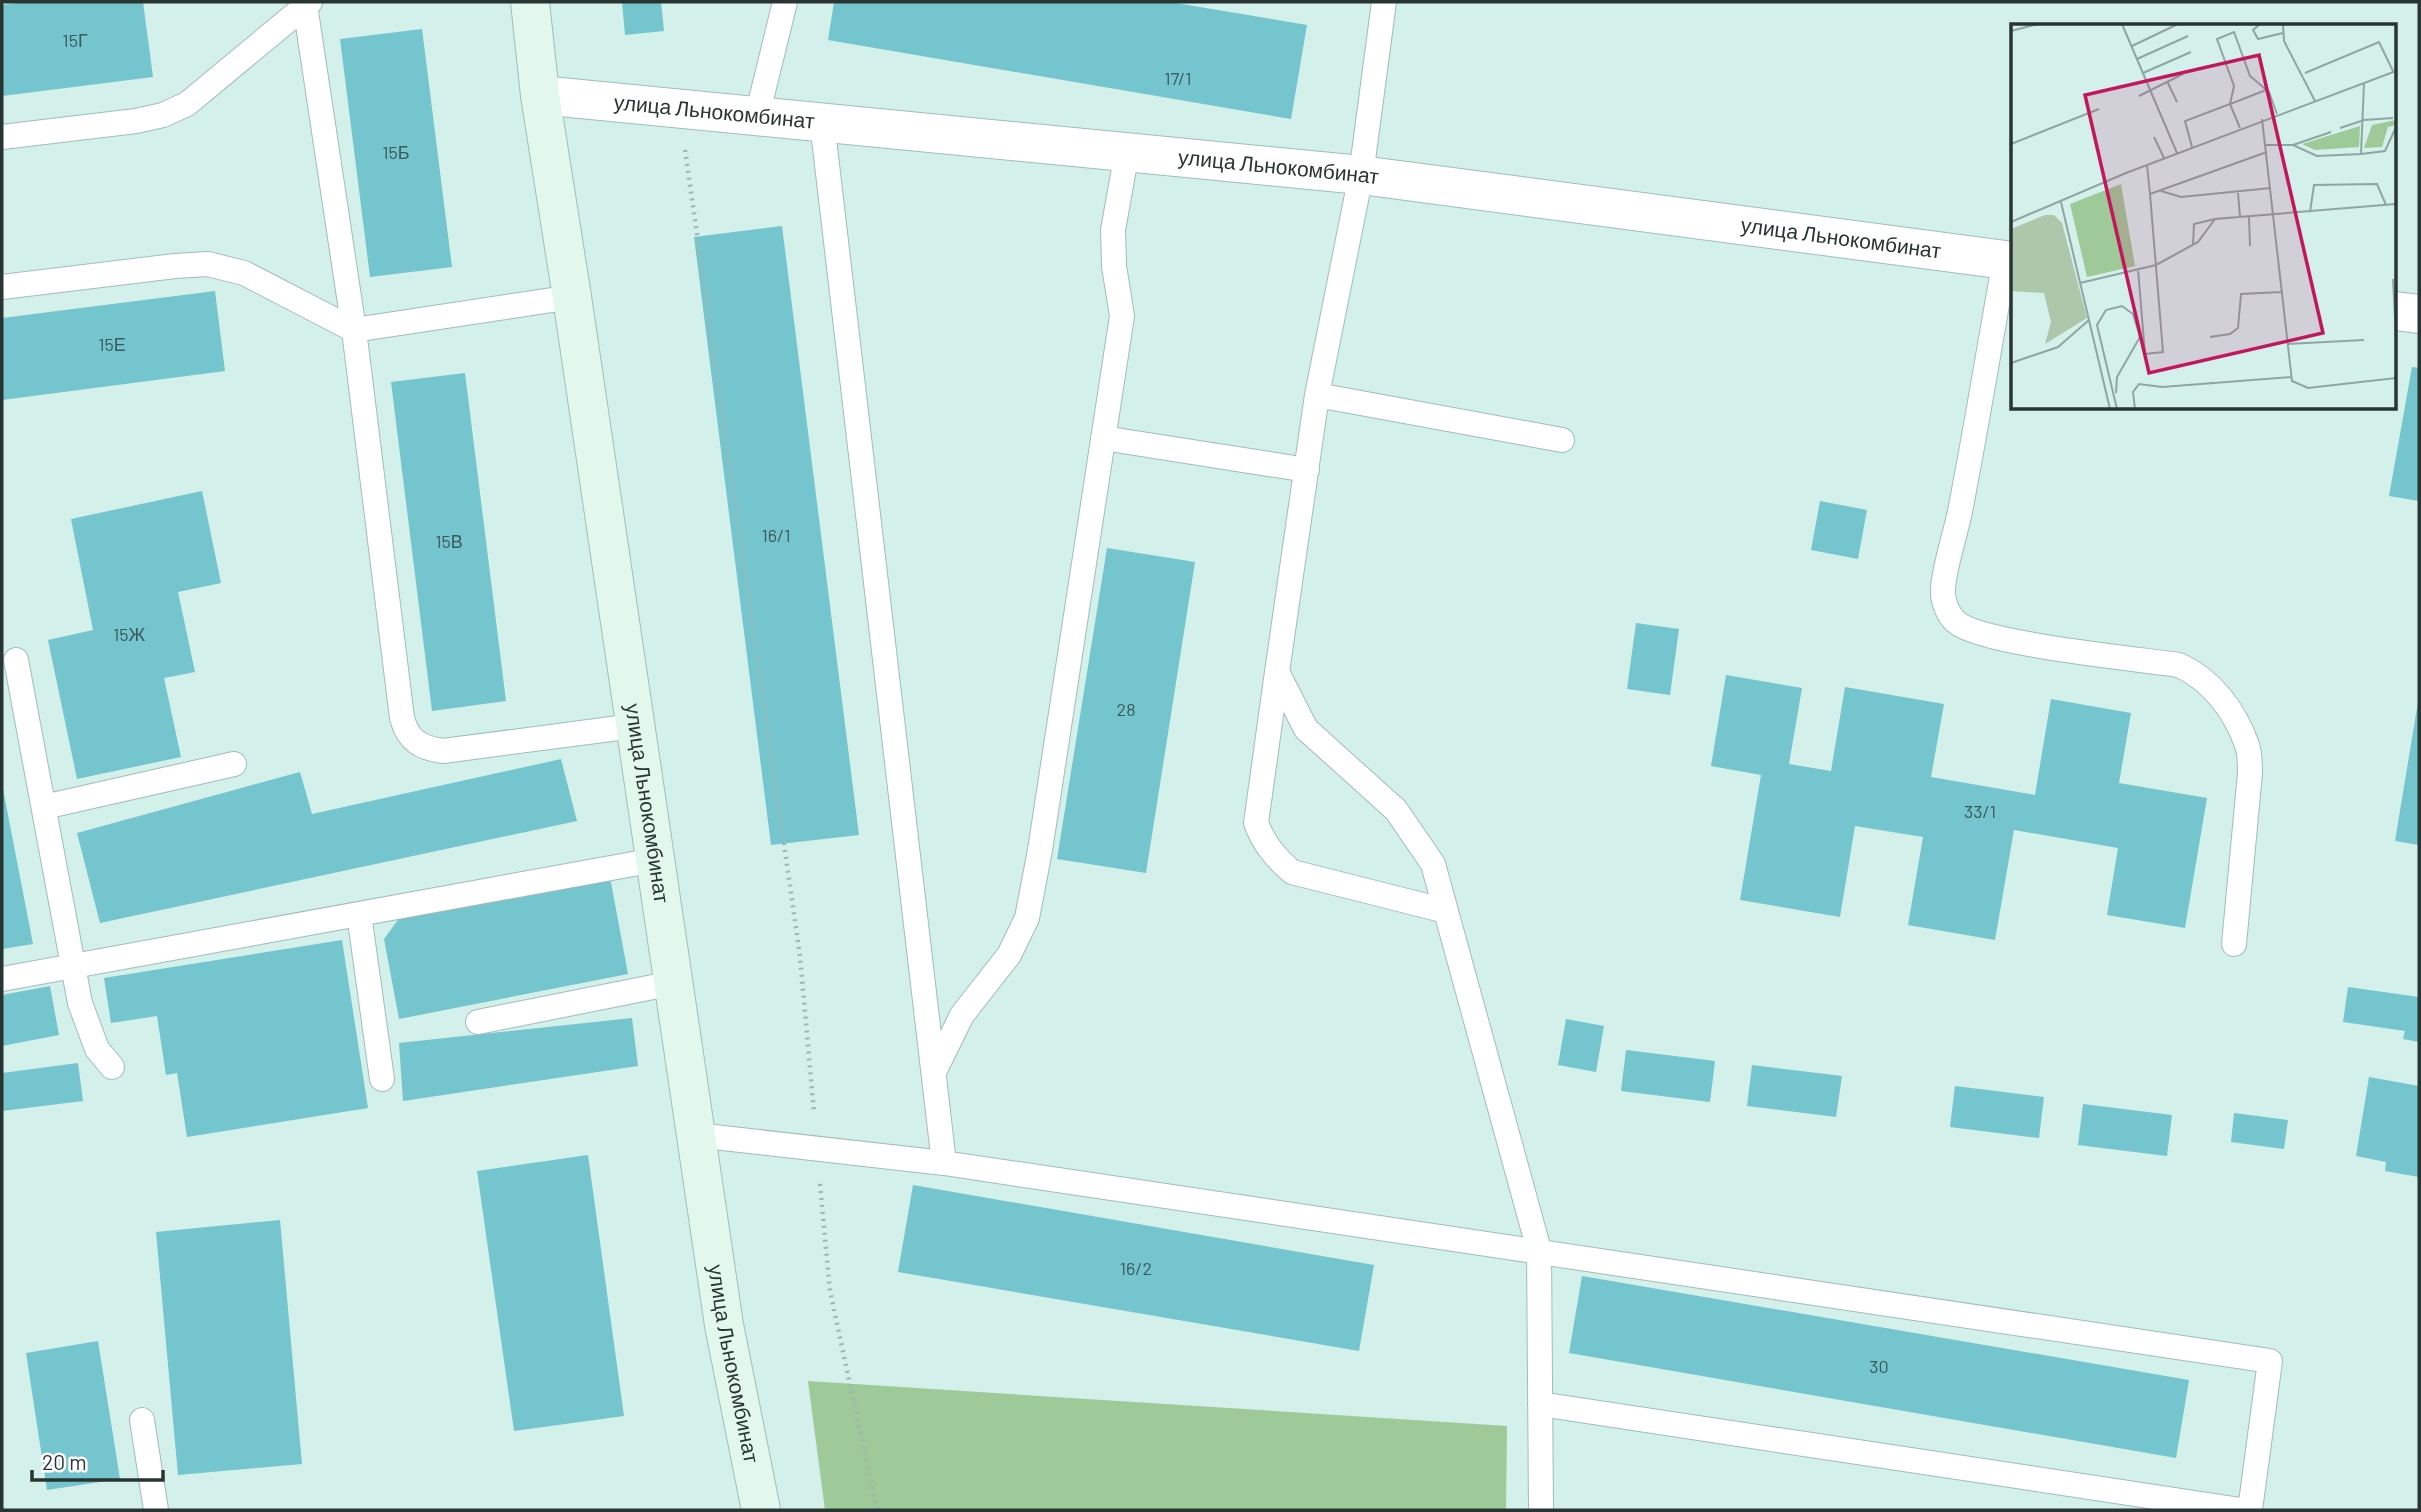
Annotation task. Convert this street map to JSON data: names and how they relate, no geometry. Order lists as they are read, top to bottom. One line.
{"streets":{"street":["улица Льнокомбинат"]},"house_numbers":["15Г","17/1","15Б","15Е","16/1","15В","15Ж","28","33/1","16/2","30"],"scale_bar":"20 m"}
